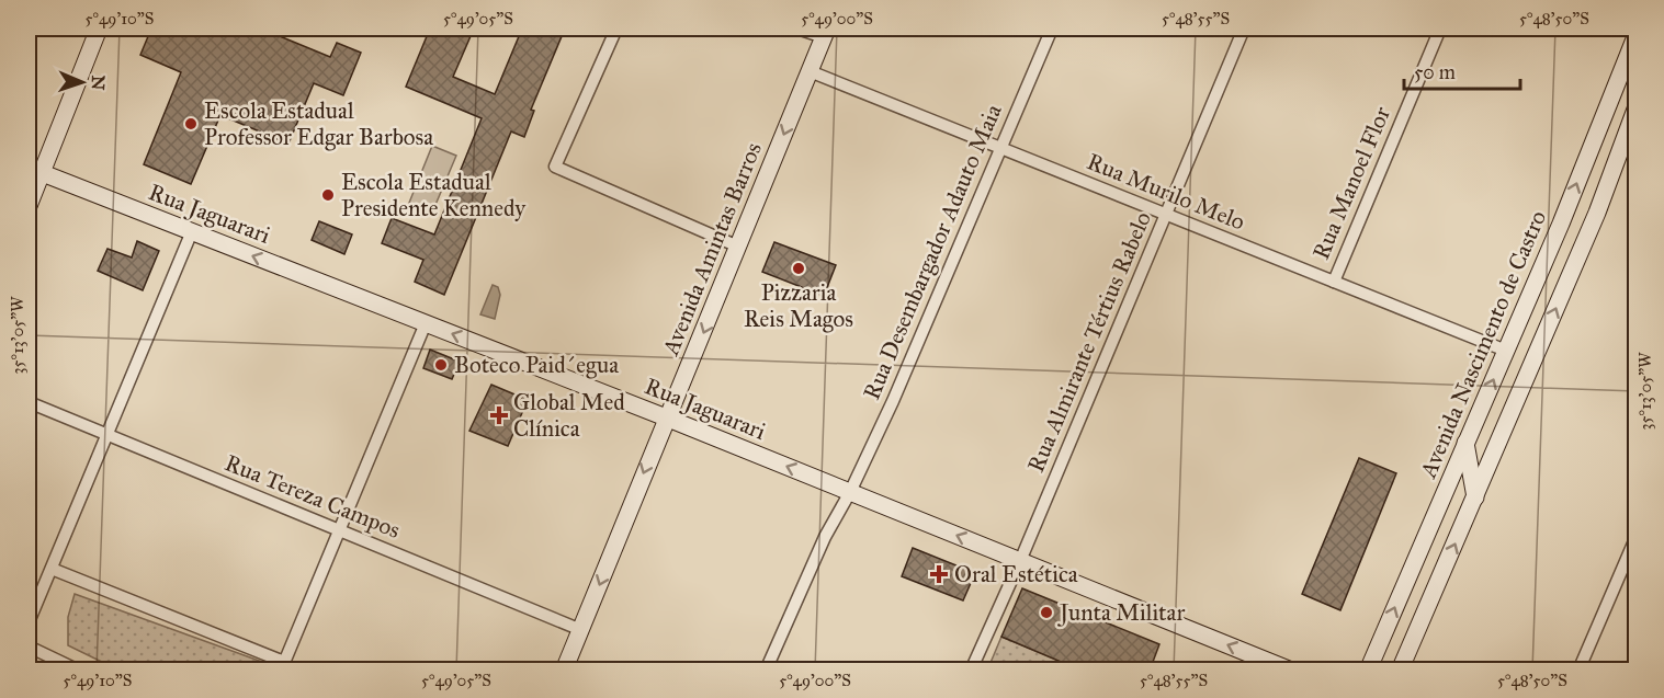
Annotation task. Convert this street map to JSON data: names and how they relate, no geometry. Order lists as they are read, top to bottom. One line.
{"streets":{"main road":["Rua Jaguarari","Avenida Amintas Barros","Avenida Nascimento de Castro"],"street":["Rua Manoel Flor","Rua Murilo Melo","Rua Desembargador Adauto Maia","Rua Almirante Tértius Rabelo","Rua Tereza Campos"]},"crossings":[["Rua Manoel Flor","Rua Murilo Melo"],["Rua Murilo Melo","Avenida Amintas Barros"],["Rua Murilo Melo","Rua Desembargador Adauto Maia"],["Rua Murilo Melo","Rua Almirante Tértius Rabelo"],["Rua Murilo Melo","Avenida Nascimento de Castro"],["Rua Jaguarari","Avenida Amintas Barros"],["Rua Jaguarari","Rua Desembargador Adauto Maia"],["Rua Jaguarari","Rua Almirante Tértius Rabelo"],["Avenida Amintas Barros","Rua Tereza Campos"]],"one_way":["Rua Jaguarari","Avenida Amintas Barros"],"places":{"other":["Escola Estadual Professor Edgar Barbosa","Escola Estadual Presidente Kennedy","Pizzaria Reis Magos","Boteco Paid´egua","Junta Militar"],"health":["Global Med Clínica","Oral Estética"]},"scale_bar":"50 m","north":"right","coordinates":["5°49'10\"S","5°49'05\"S","5°49'00\"S","5°48'55\"S","5°48'50\"S","35°13'05\"W"]}
